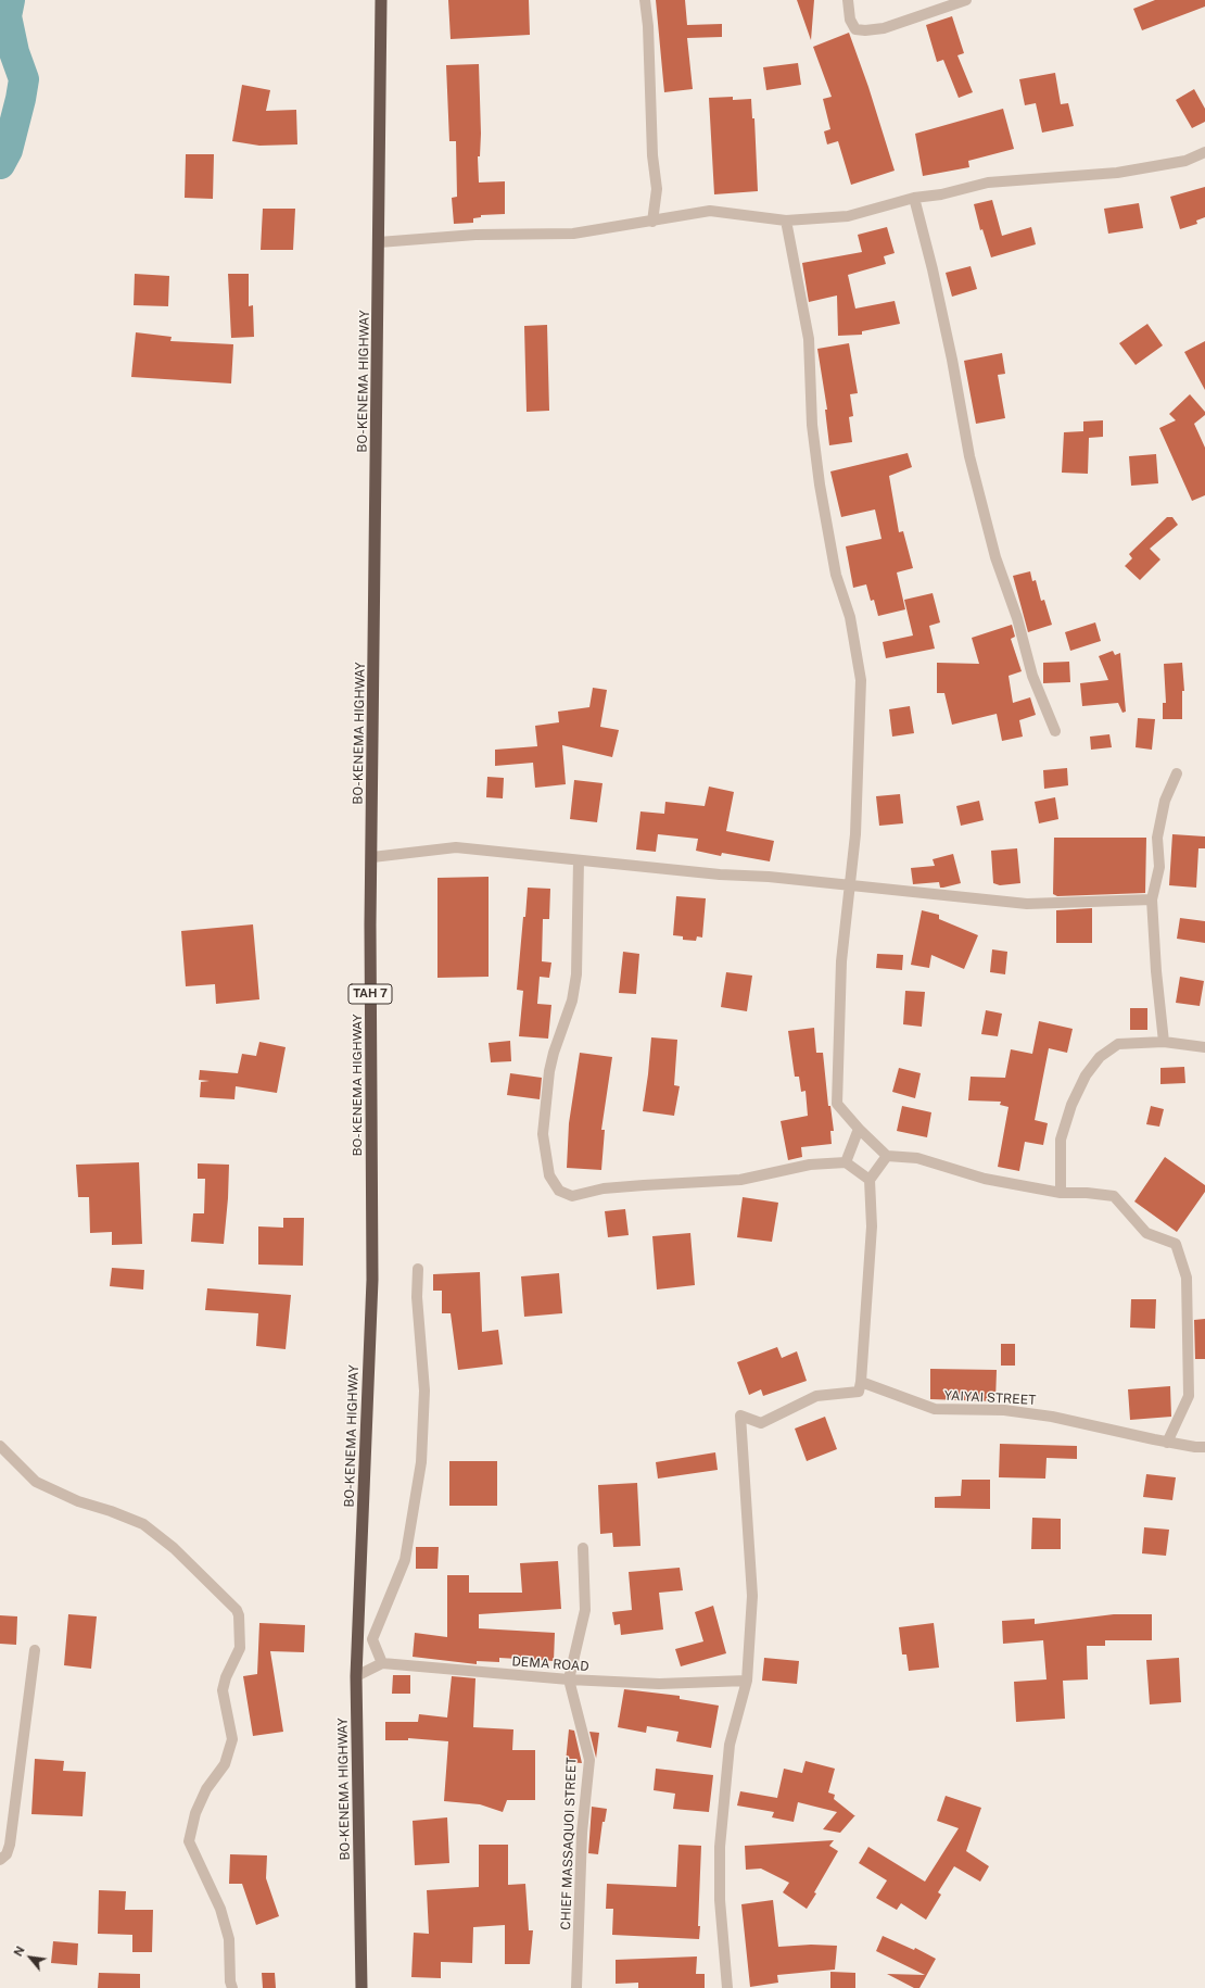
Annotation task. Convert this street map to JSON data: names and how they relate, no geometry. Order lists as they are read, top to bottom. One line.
{"streets":{"highway":["BO-KENEMA HIGHWAY","TAH 7"],"street":["YAIYAI STREET","DEMA ROAD","CHIEF MASSAQUOI STREET"]},"crossings":[["BO-KENEMA HIGHWAY","DEMA ROAD"],["DEMA ROAD","CHIEF MASSAQUOI STREET"]],"north":"top left"}
